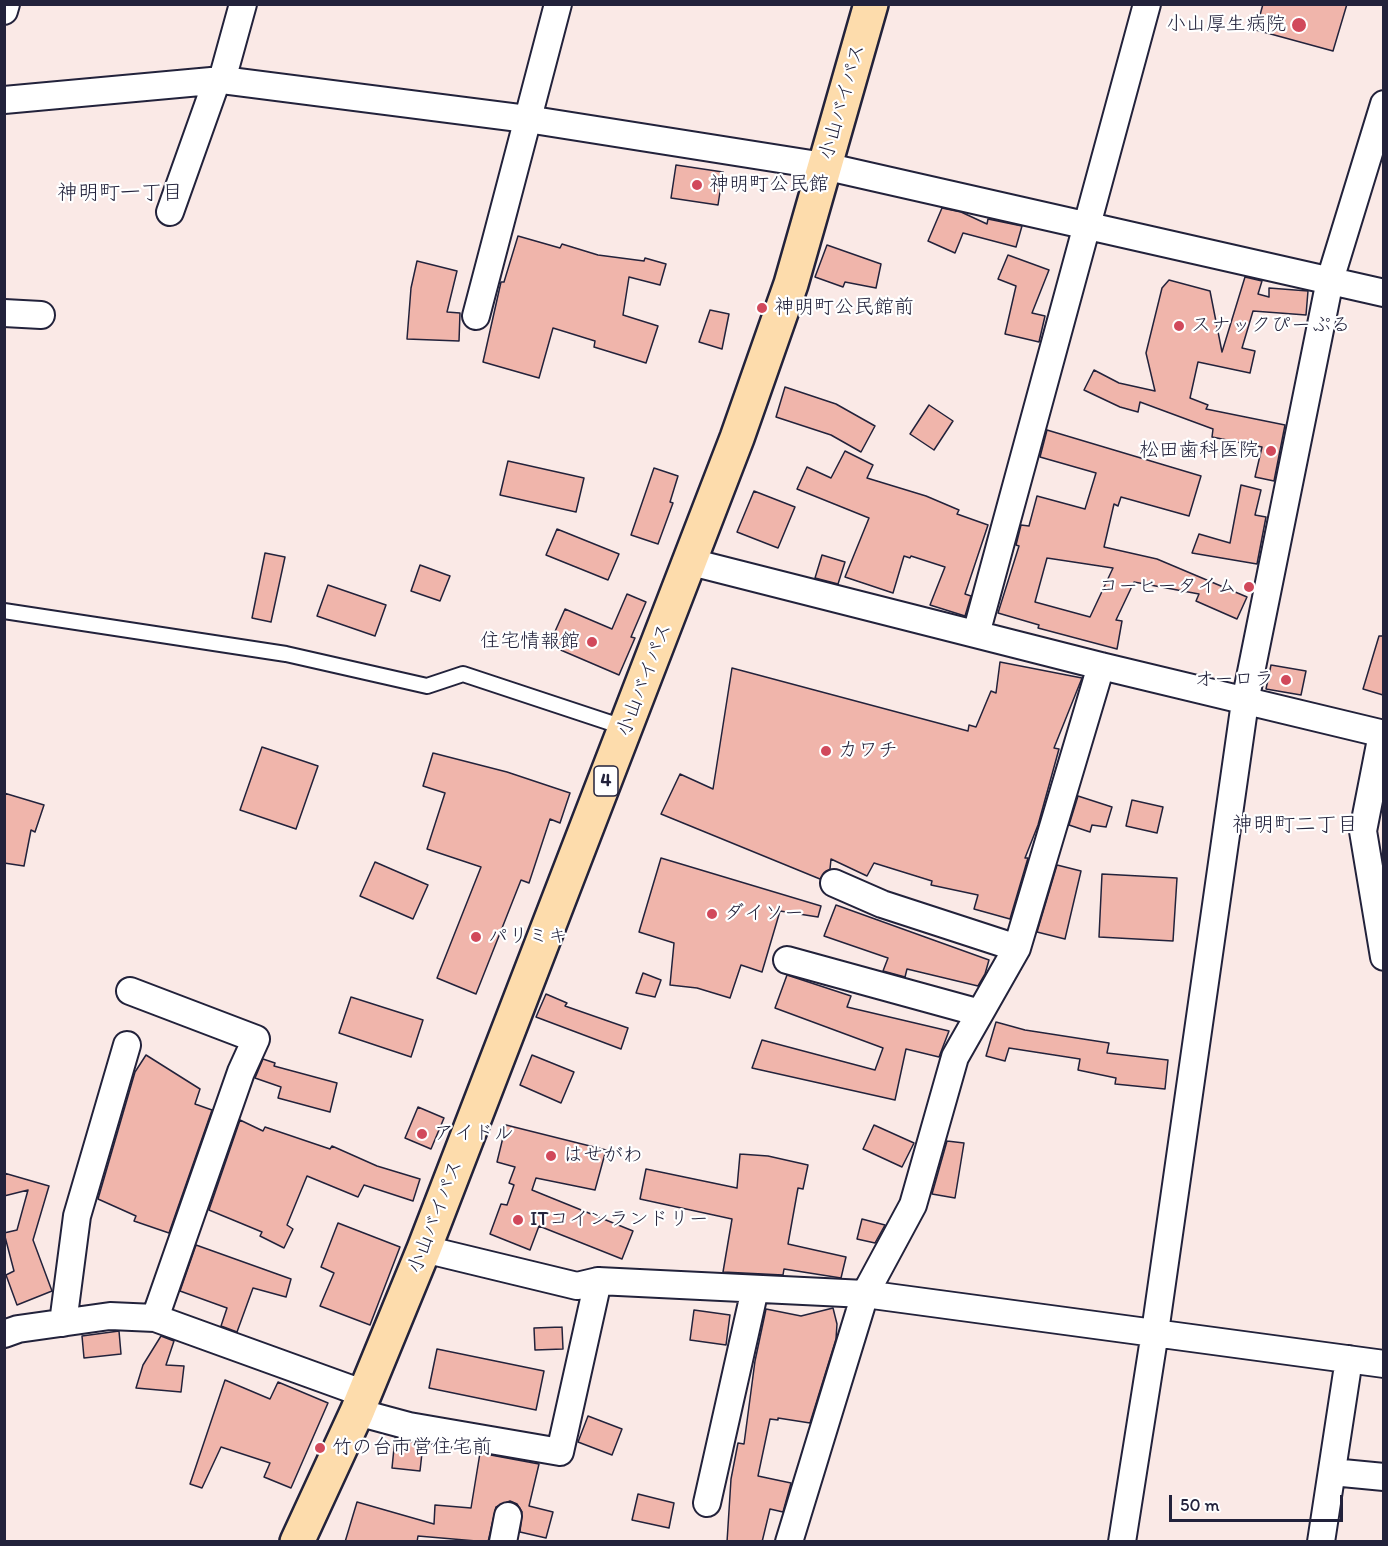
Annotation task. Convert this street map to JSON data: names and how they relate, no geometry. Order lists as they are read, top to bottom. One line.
{"streets":{"highway":["小山バイパス","4"]},"districts":["神明町一丁目","神明町二丁目"],"places":["小山厚生病院","神明町公民館","神明町公民館前","スナックぴーぷる","松田歯科医院","コーヒータイム","住宅情報館","オーロラ","カワチ","ダイソー","パリミキ","アイドル","はせがわ","ITコインランドリー","竹の台市営住宅前"],"scale_bar":"50 m"}
